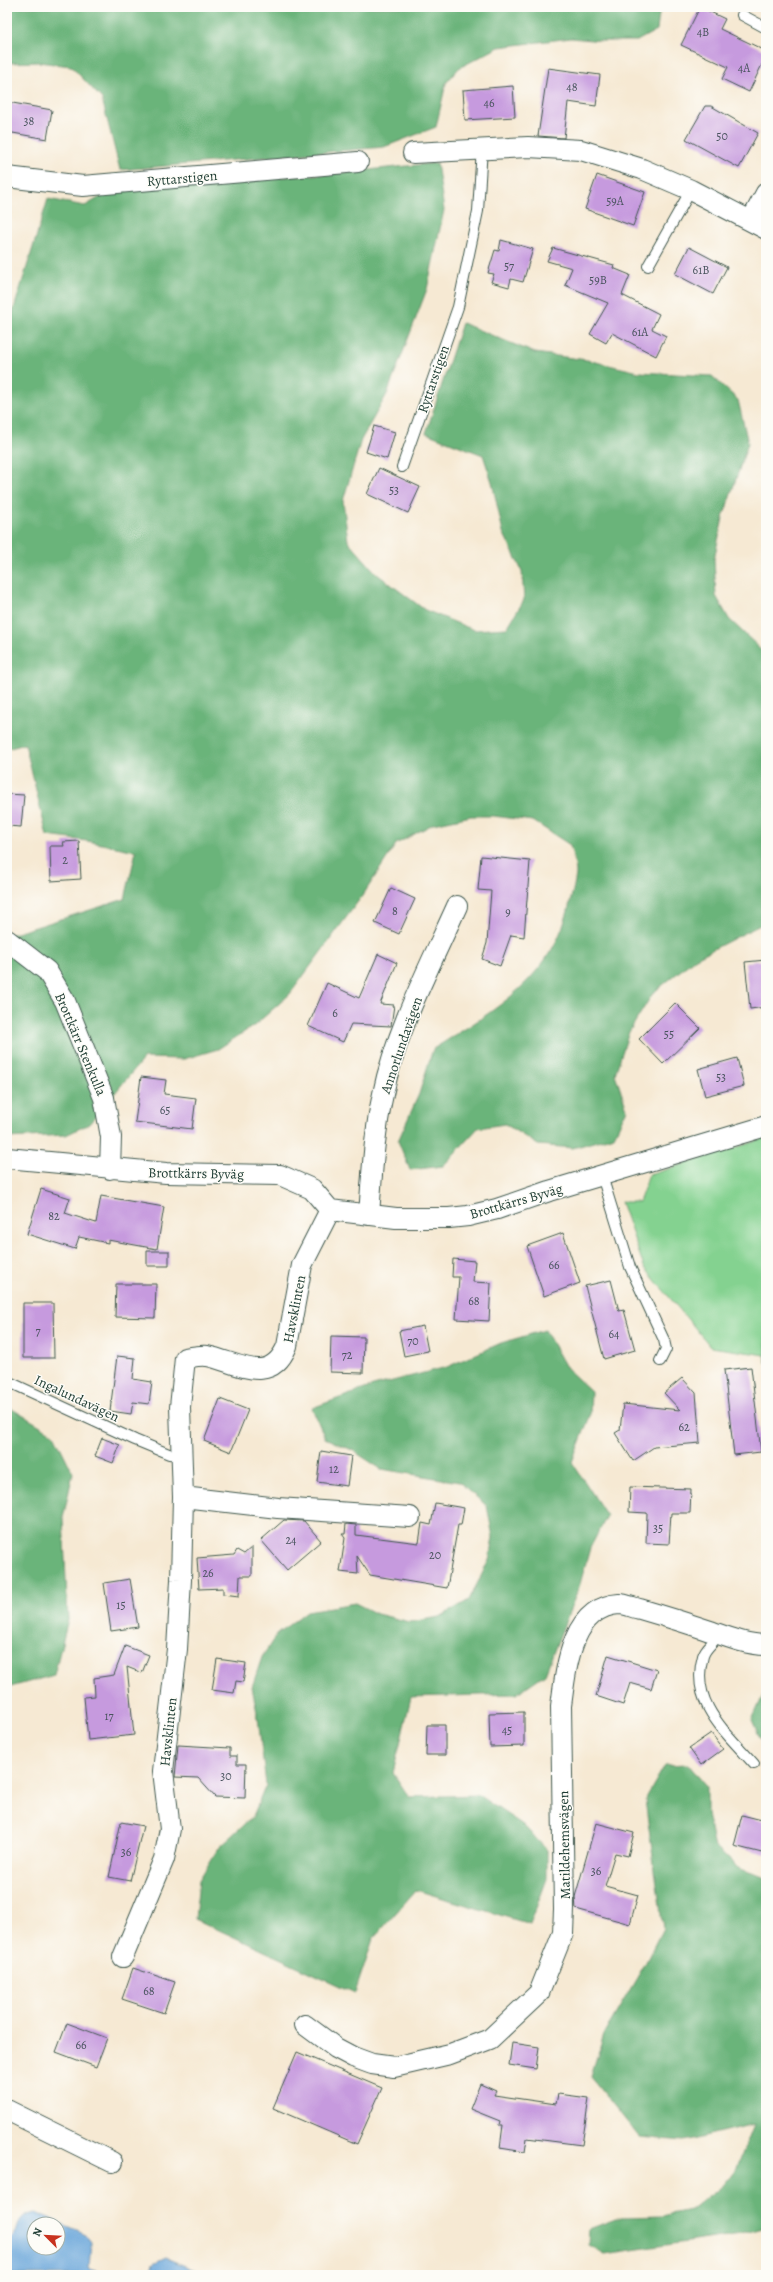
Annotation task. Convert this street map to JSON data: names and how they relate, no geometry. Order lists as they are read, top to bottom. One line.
{"streets":{"street":["Ryttarstigen","Brottkärr Stenkulla","Annorlundavägen","Brottkärrs Byväg","Havsklinten","Matildehemsvägen"],"lane":["Ingalundavägen"]},"crossings":[["Brottkärr Stenkulla","Brottkärrs Byväg"],["Annorlundavägen","Brottkärrs Byväg"],["Brottkärrs Byväg","Havsklinten"],["Havsklinten","Ingalundavägen"]],"house_numbers":["4B","4A","48","46","38","50","59A","57","61B","59B","61A","53","2","8","9","6","55","53","65","82","66","68","7","64","70","72","62","12","35","24","20","26","15","17","45","30","36","36","68","66"],"north":"top left"}
